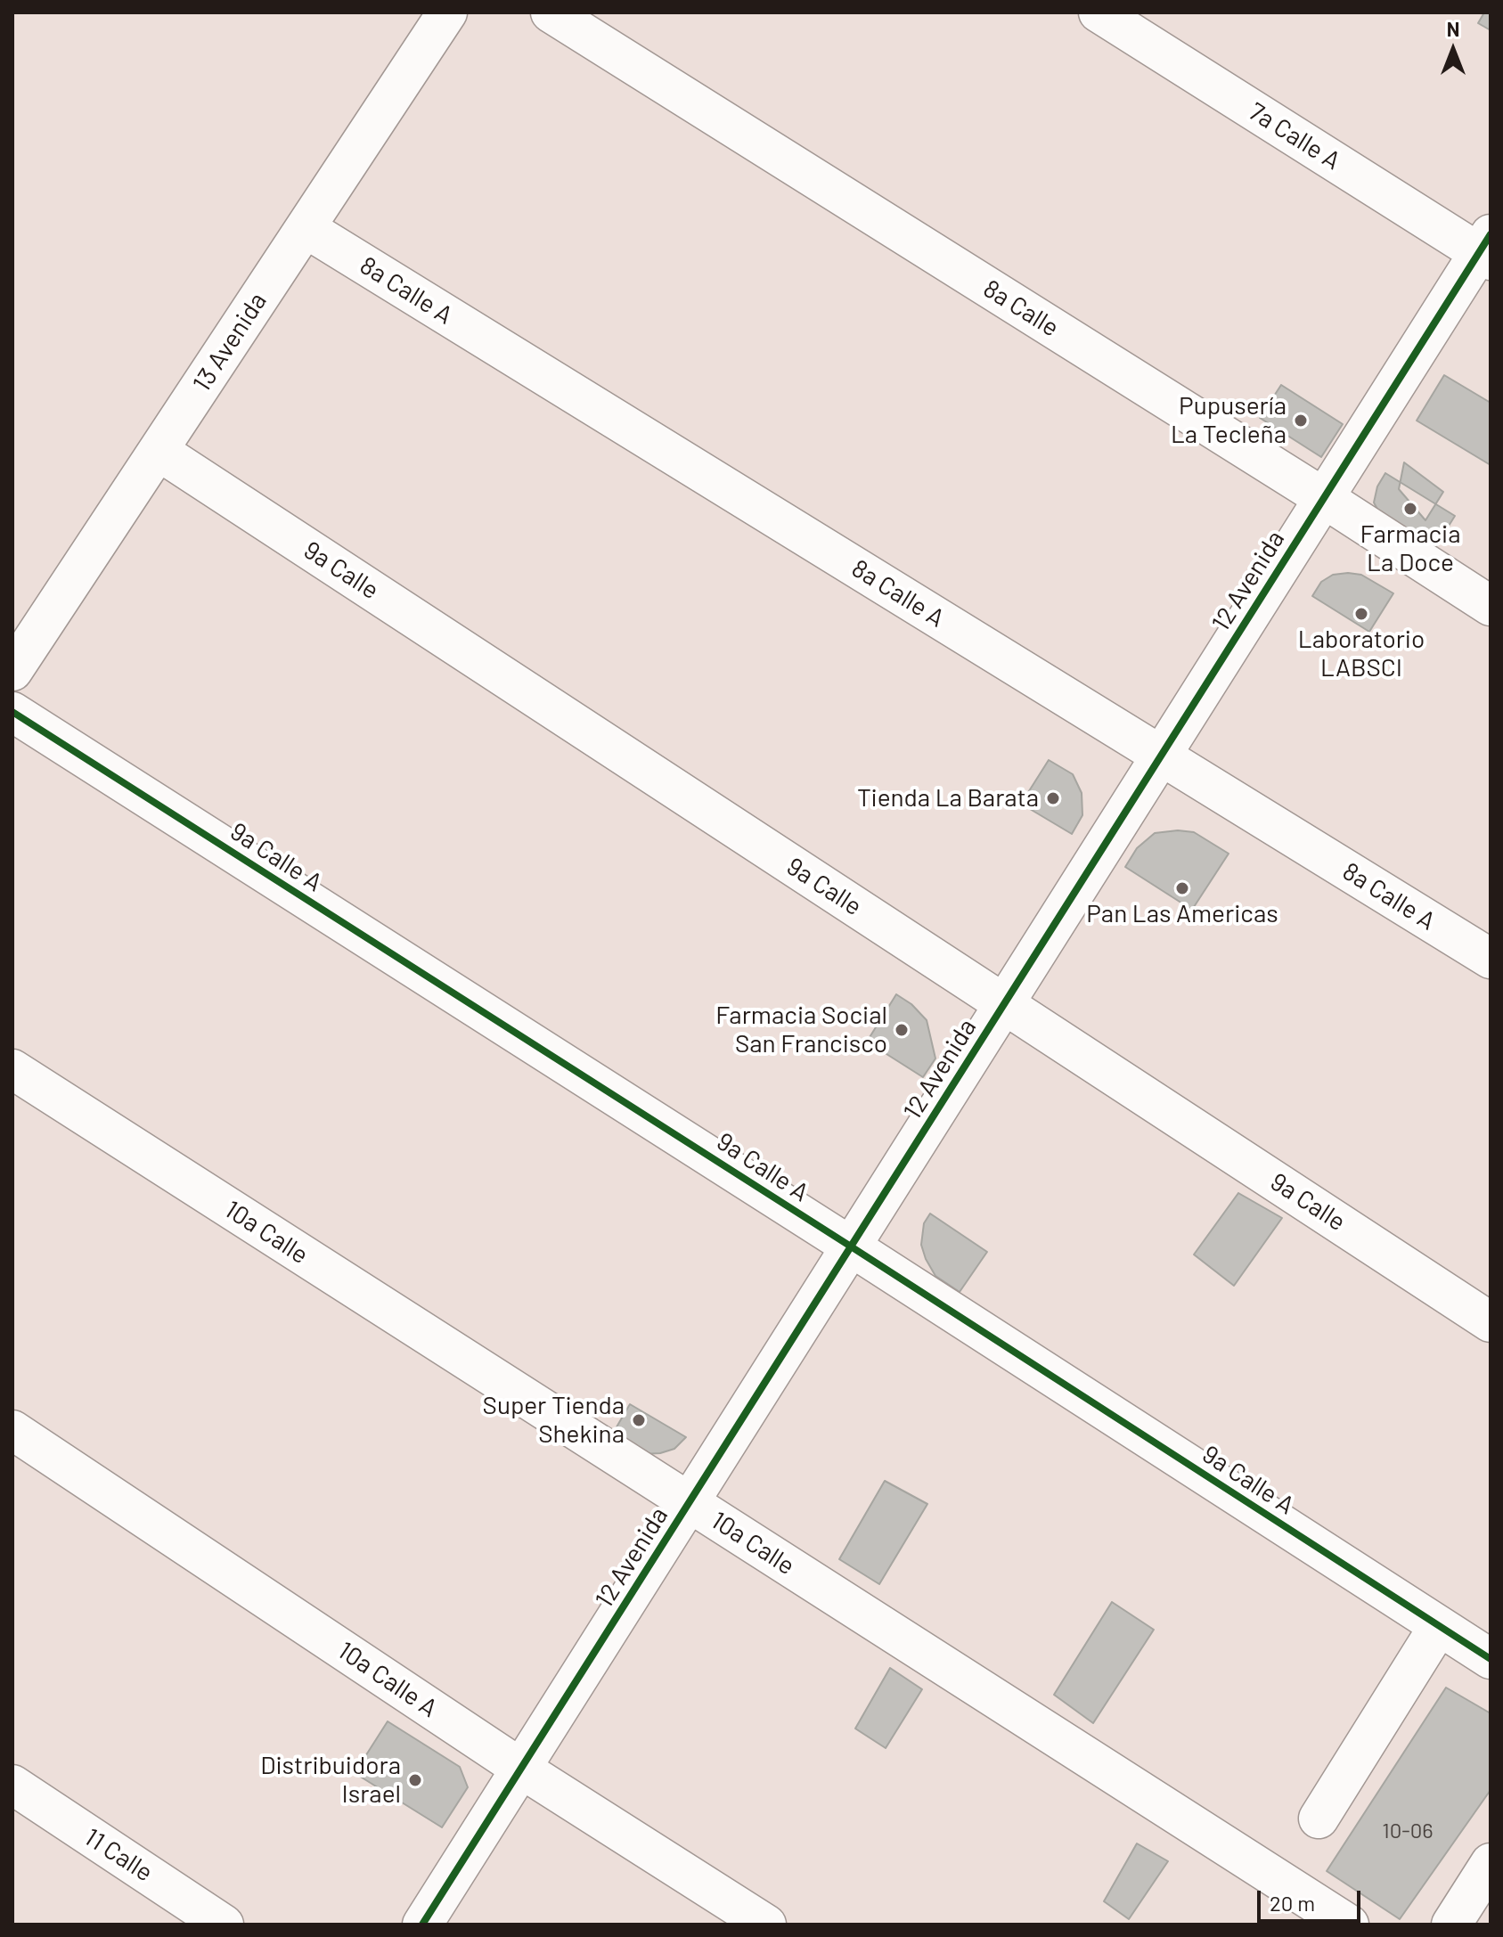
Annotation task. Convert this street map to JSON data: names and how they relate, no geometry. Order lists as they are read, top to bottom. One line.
{"streets":{"street":["7a Calle A","8a Calle A","8a Calle","13 Avenida","9a Calle","12 Avenida","9a Calle A","10a Calle","10a Calle A","11 Calle"]},"crossings":[["7a Calle A","12 Avenida"],["8a Calle A","13 Avenida"],["8a Calle A","12 Avenida"],["8a Calle","12 Avenida"],["13 Avenida","9a Calle"],["9a Calle","12 Avenida"],["12 Avenida","9a Calle A"],["12 Avenida","10a Calle"],["12 Avenida","10a Calle A"]],"places":["Pupusería La Tecleña","Farmacia La Doce","Laboratorio LABSCI","Tienda La Barata","Pan Las Americas","Farmacia Social San Francisco","Super Tienda Shekina","Distribuidora Israel"],"house_numbers":["10-06"],"scale_bar":"20 m","north":"top"}
